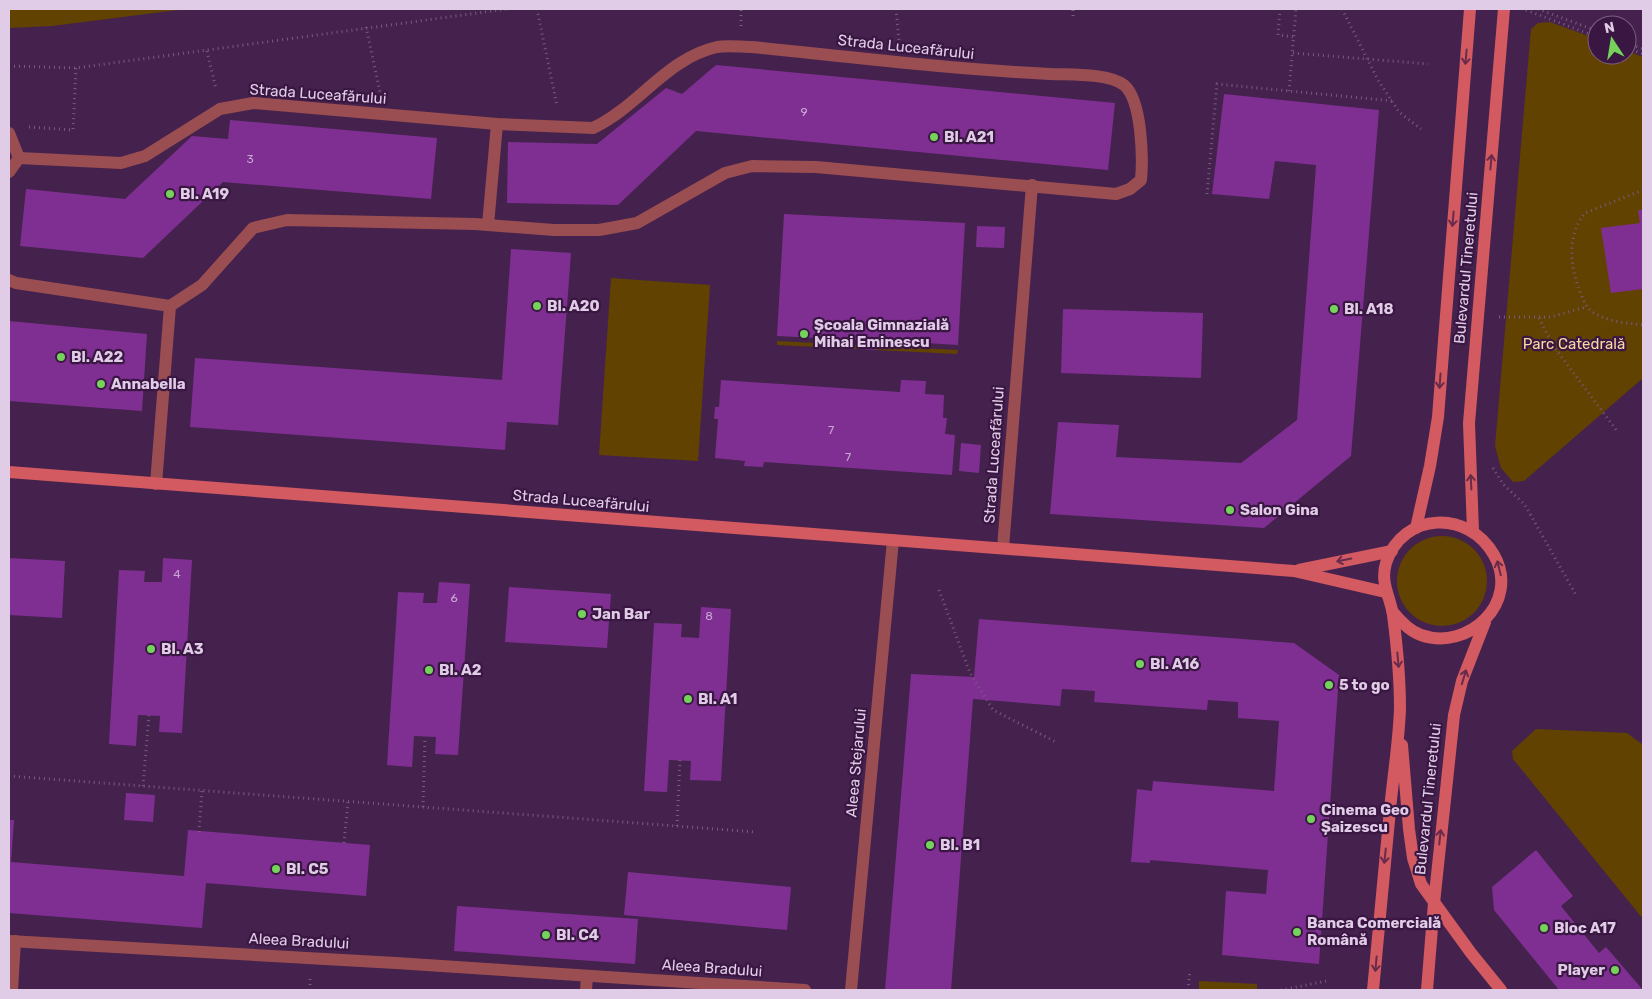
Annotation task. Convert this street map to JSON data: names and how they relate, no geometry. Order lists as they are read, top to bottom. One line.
{"streets":{"main road":["Strada Luceafărului","Bulevardul Tineretului"],"street":["Aleea Stejarului","Aleea Bradului"]},"crossings":[["Strada Luceafărului","Bulevardul Tineretului"],["Strada Luceafărului","Aleea Stejarului"]],"parks":["Parc Catedrală"],"places":["Bl. A21","Bl. A19","Bl. A20","Bl. A18","Școala Gimnazială Mihai Eminescu","Bl. A22","Annabella","Salon Gina","Jan Bar","Bl. A3","Bl. A16","Bl. A2","5 to go","Bl. A1","Cinema Geo Șaizescu","Bl. B1","Bl. C5","Bloc A17","Banca Comercială Română","Bl. C4","Player"],"house_numbers":["9","3","7","7","4","6","8"],"north":"top"}
